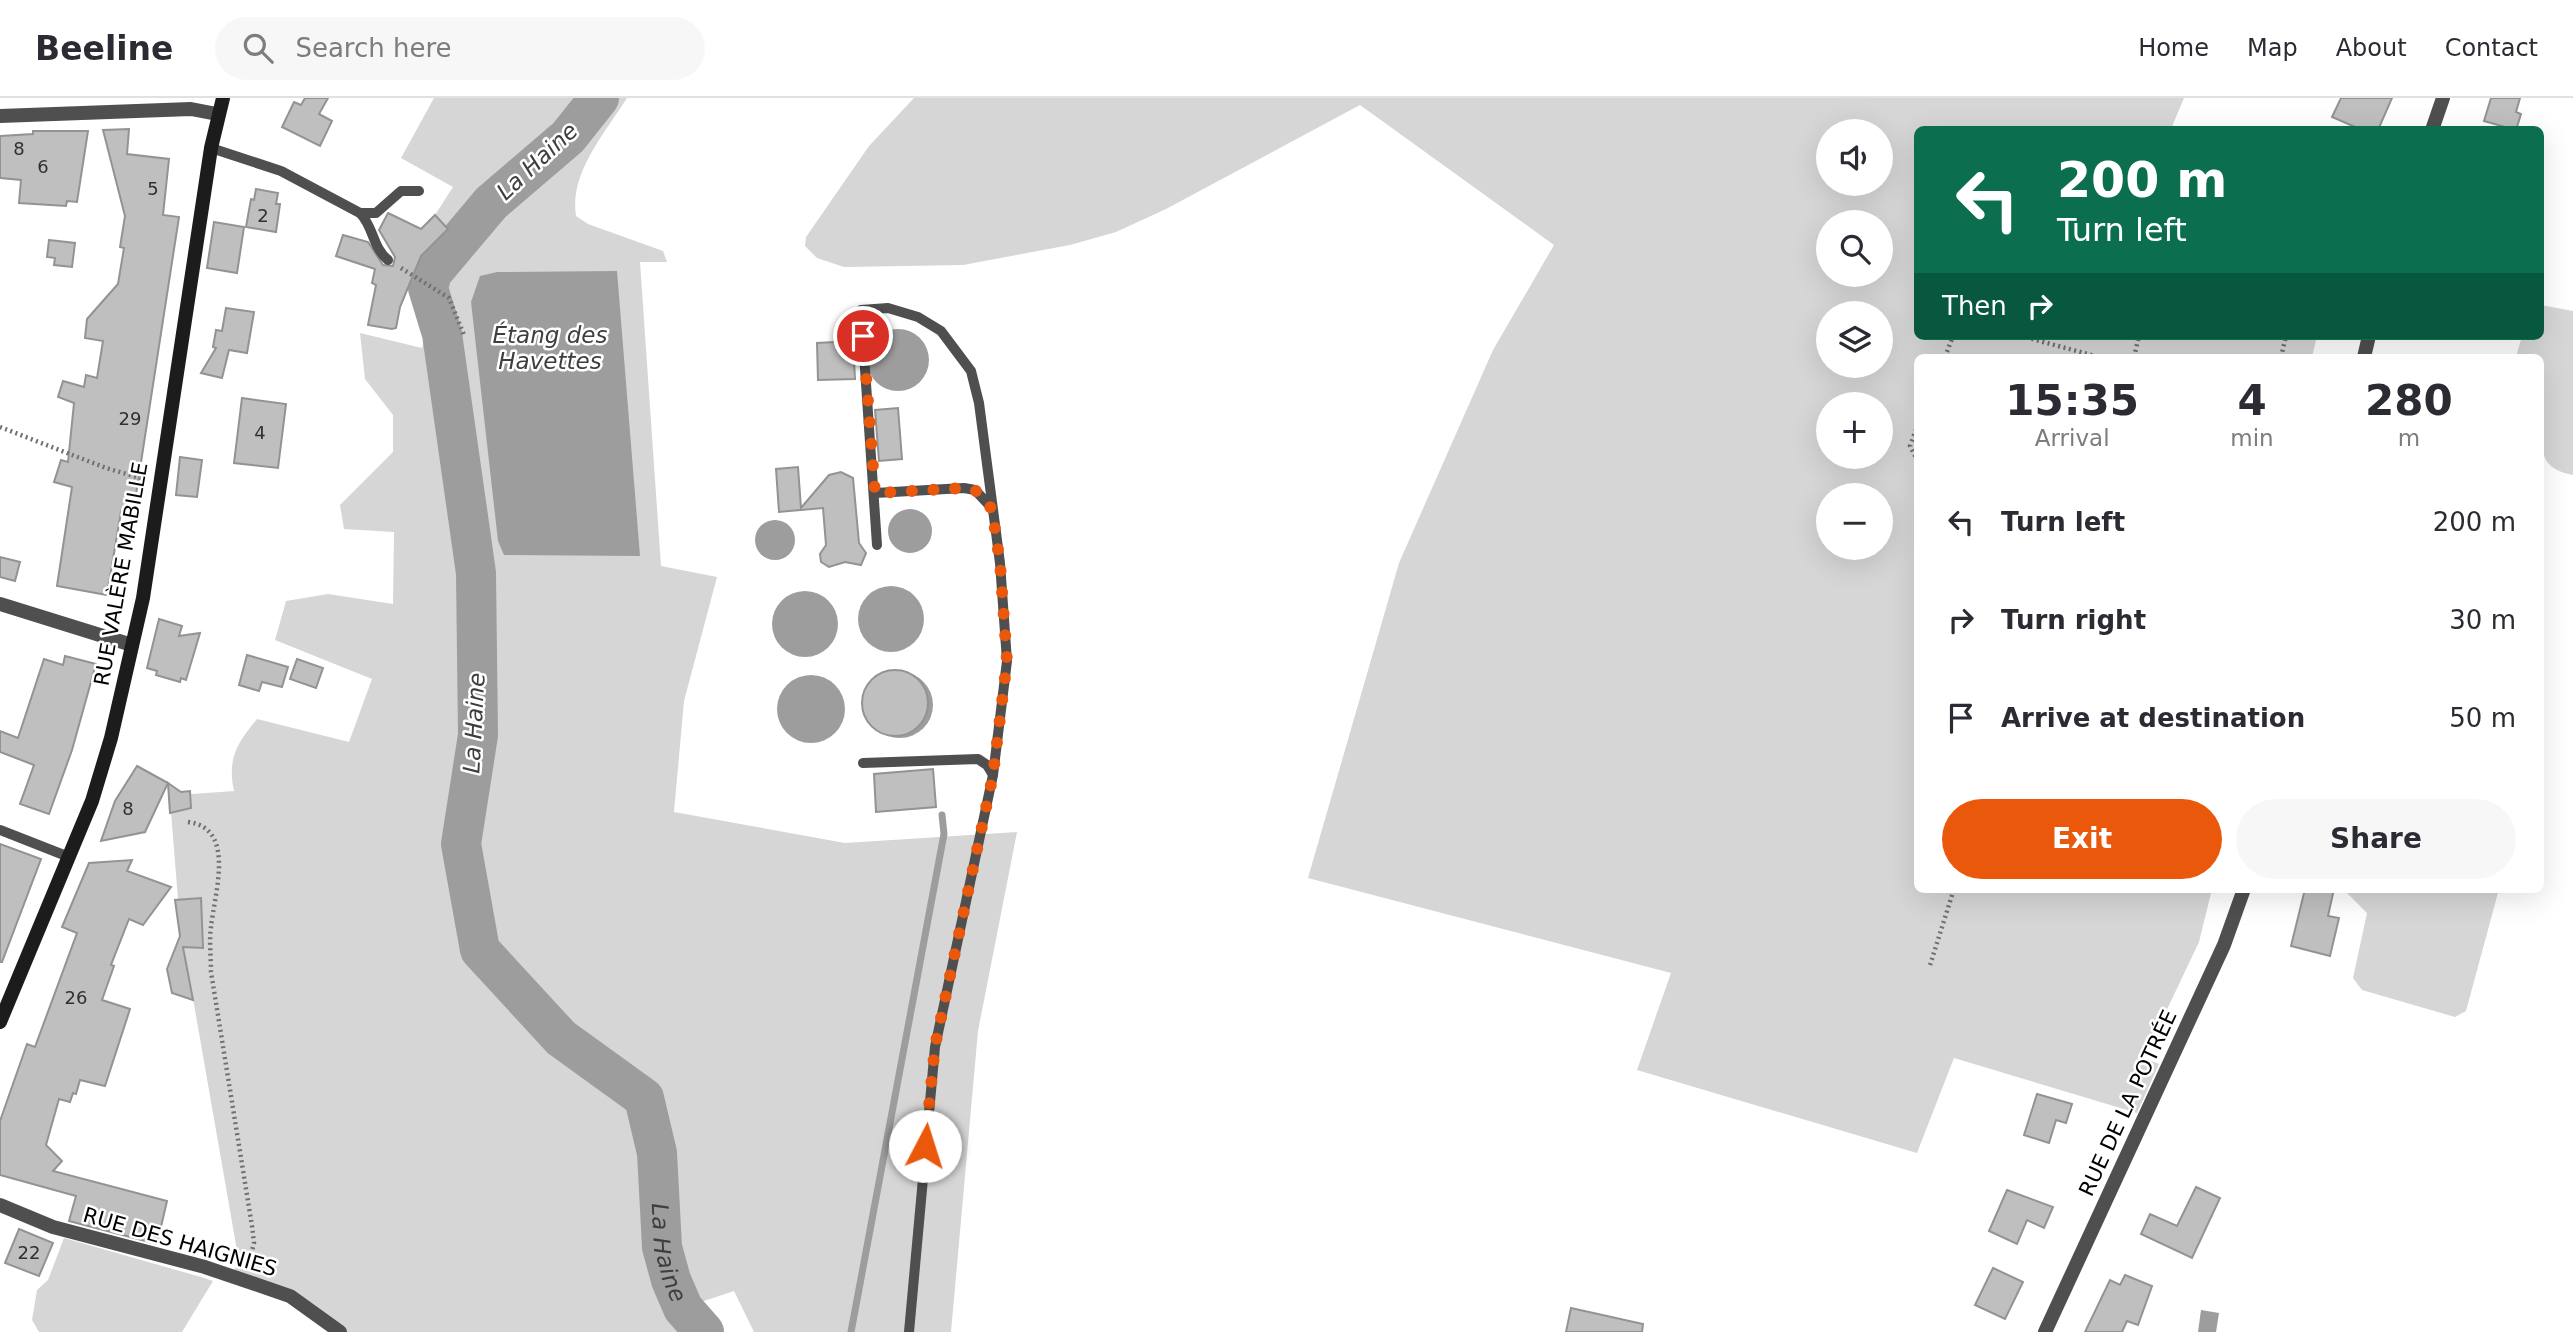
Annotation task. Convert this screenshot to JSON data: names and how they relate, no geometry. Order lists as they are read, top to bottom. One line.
{"streets":{"street":["RUE VALÈRE MABILLE","RUE DE LA POTRÉE","RUE DES HAIGNIES"]},"water":["La Haine","Étang des Havettes"],"house_numbers":["8","6","5","2","29","4","8","26","22"],"page":{"header":"Beeline","search":"Search here","nav":["Home","Map","About","Contact"],"map_buttons":["+","−"],"turn":["200 m","Turn left"],"then":"Then","eta":["15:35","Arrival","4","min","280","m"],"list":[{"name":"Turn left","value":"200 m"},{"name":"Turn right","value":"30 m"},{"name":"Arrive at destination","value":"50 m"}],"buttons":["Exit","Share"]}}
